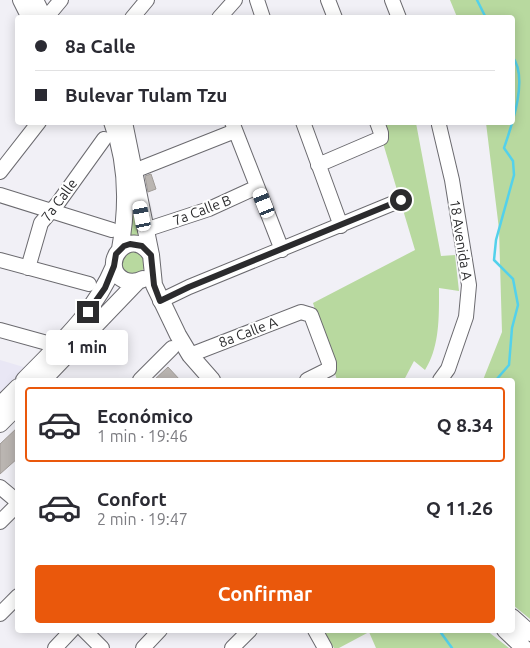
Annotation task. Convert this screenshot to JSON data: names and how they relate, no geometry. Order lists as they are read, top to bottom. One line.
{"streets":{"street":["7a Calle","7a Calle B","18 Avenida A","8a Calle A"]},"page":{"banner":["8a Calle","Bulevar Tulam Tzu"],"bubble":"1 min","list":[{"name":"Económico","note":"1 min · 19:46","value":"Q 8.34"},{"name":"Confort","note":"2 min · 19:47","value":"Q 11.26"}],"buttons":"Confirmar"}}
